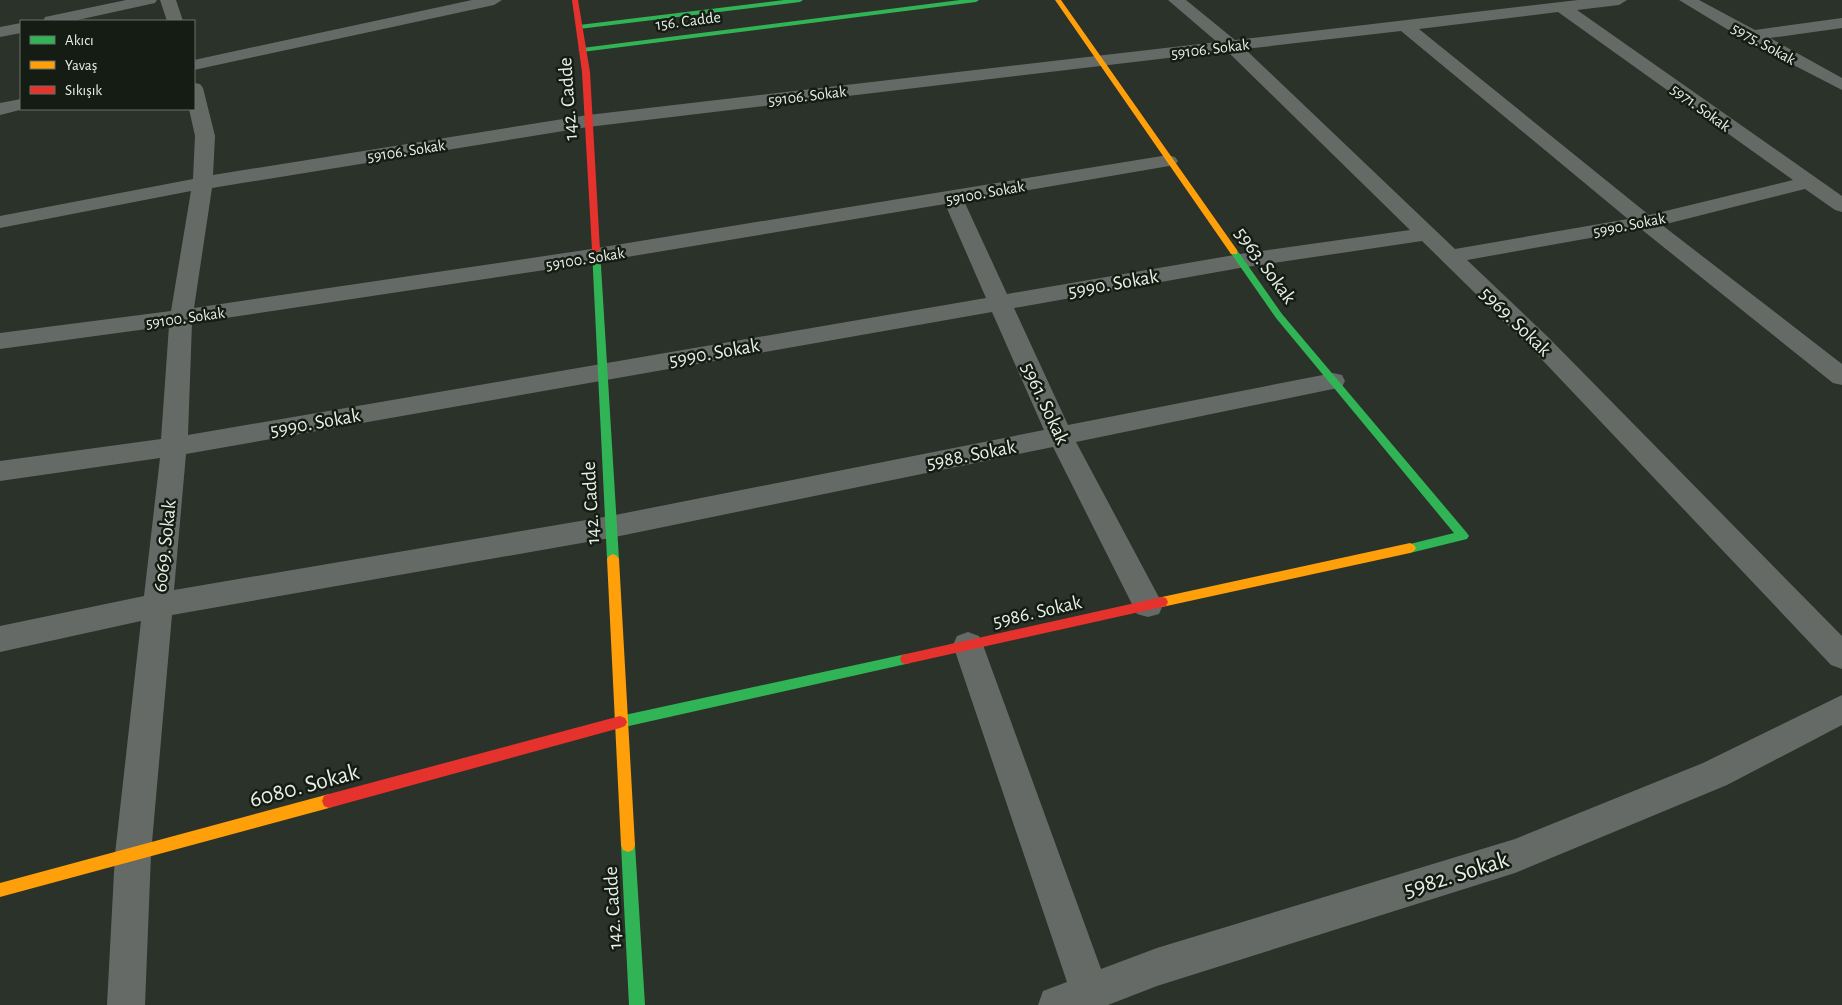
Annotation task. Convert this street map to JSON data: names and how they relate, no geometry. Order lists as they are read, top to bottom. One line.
{"streets":{"street":["156. Cadde","5975. Sokak","59106. Sokak","142. Cadde","5971. Sokak","59100. Sokak","5990. Sokak","5963. Sokak","5969. Sokak","5961. Sokak","5988. Sokak","6069. Sokak","5986. Sokak","6080. Sokak","5982. Sokak"]},"crossings":[["156. Cadde","142. Cadde"],["59106. Sokak","142. Cadde"],["59106. Sokak","5971. Sokak"],["59106. Sokak","5963. Sokak"],["59106. Sokak","5969. Sokak"],["59106. Sokak","6069. Sokak"],["142. Cadde","59100. Sokak"],["142. Cadde","5990. Sokak"],["142. Cadde","5988. Sokak"],["142. Cadde","5986. Sokak"],["142. Cadde","6080. Sokak"],["5971. Sokak","5990. Sokak"],["59100. Sokak","5963. Sokak"],["59100. Sokak","5961. Sokak"],["59100. Sokak","6069. Sokak"],["5990. Sokak","5963. Sokak"],["5990. Sokak","5969. Sokak"],["5990. Sokak","5961. Sokak"],["5990. Sokak","6069. Sokak"],["5963. Sokak","5988. Sokak"],["5963. Sokak","5986. Sokak"],["5961. Sokak","5988. Sokak"],["5961. Sokak","5986. Sokak"],["5988. Sokak","6069. Sokak"],["6069. Sokak","6080. Sokak"],["5986. Sokak","6080. Sokak"]],"legend":["Akıcı","Yavaş","Sıkışık"]}
